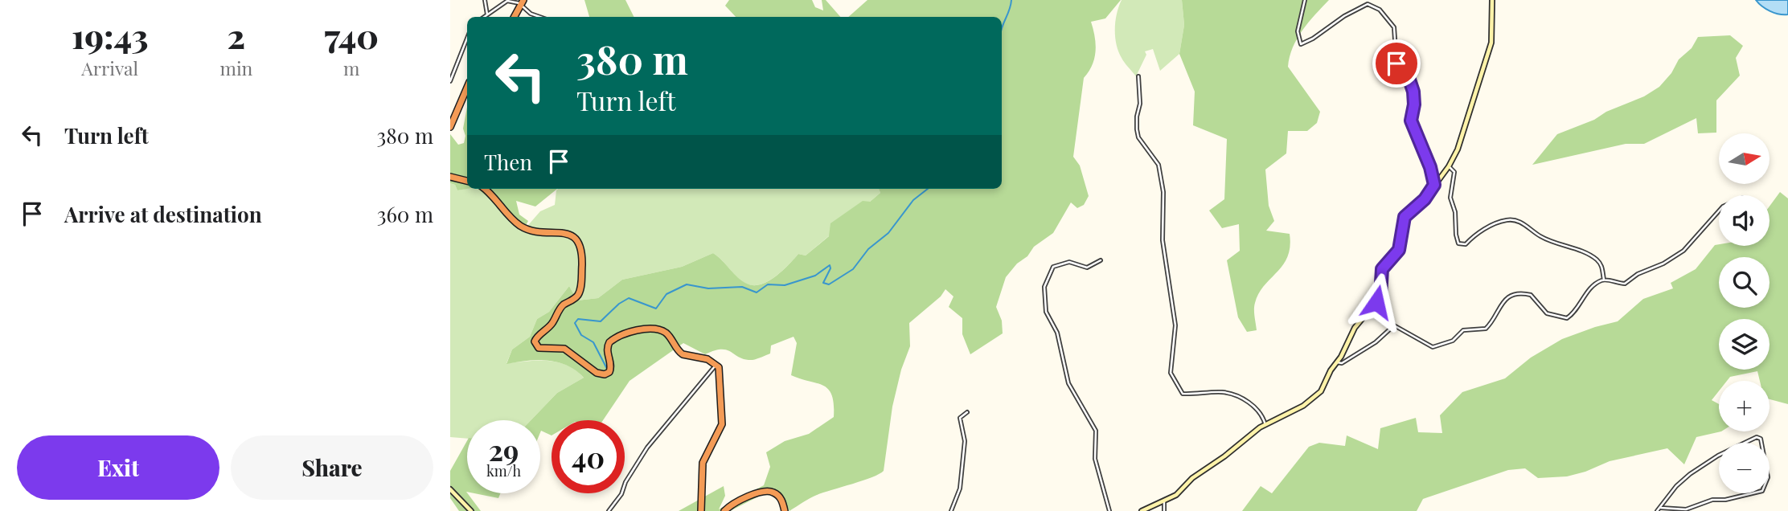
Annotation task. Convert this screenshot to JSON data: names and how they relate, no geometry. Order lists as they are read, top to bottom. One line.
{"north":"right","page":{"eta":["19:43","Arrival","2","min","740","m"],"turn":["380 m","Turn left"],"list":[{"name":"Turn left","value":"380 m"},{"name":"Arrive at destination","value":"360 m"}],"map_buttons":["+","−"],"then":"Then","speed":"29 km/h","limit":"40","buttons":["Exit","Share"]}}
